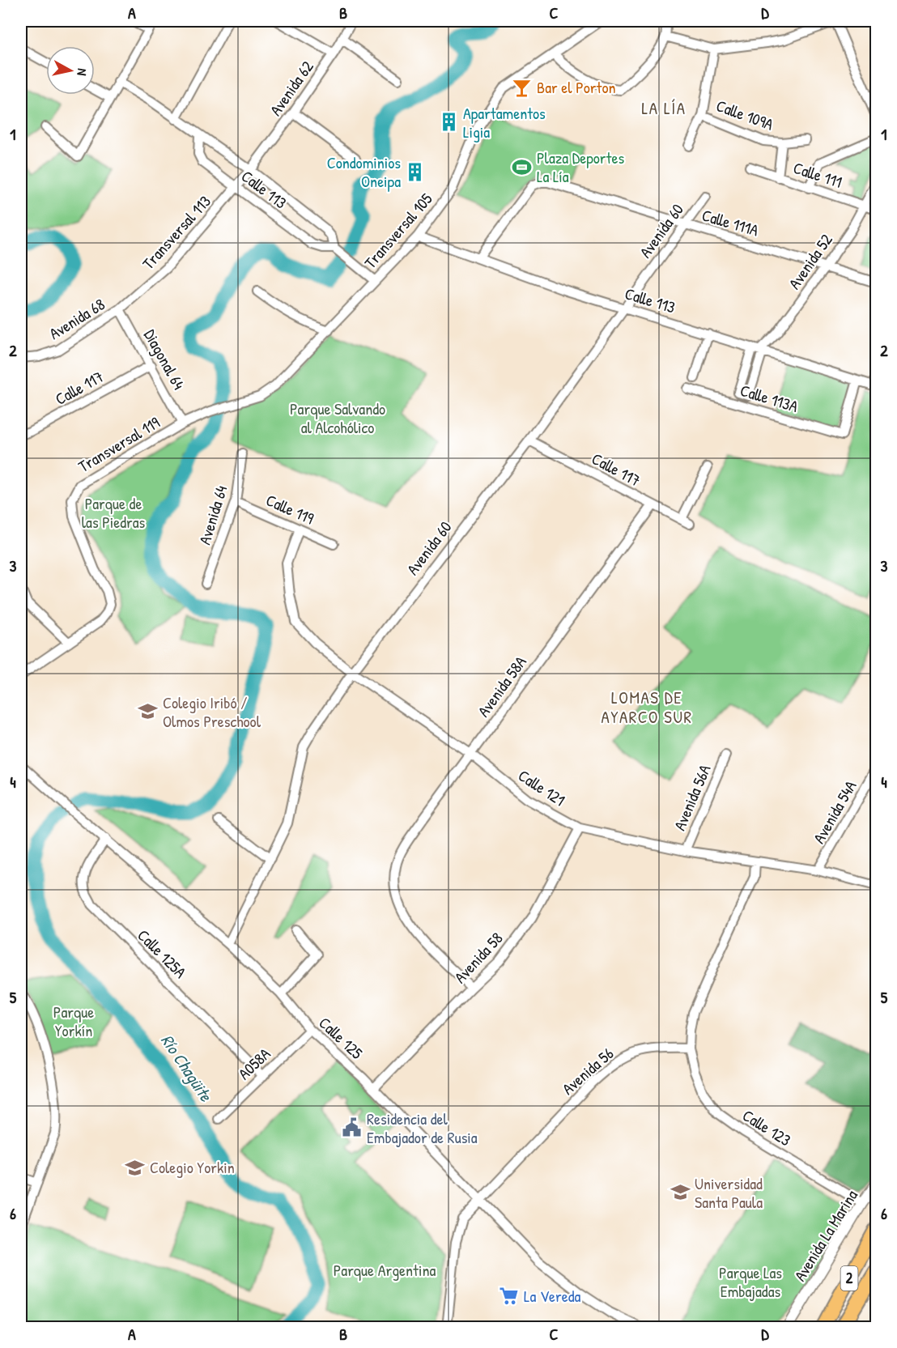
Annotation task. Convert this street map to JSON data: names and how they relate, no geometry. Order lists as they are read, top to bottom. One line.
{"streets":{"highway":["2"],"street":["Avenida 62","Calle 109A","Calle 111","Calle 113","Calle 111A","Transversal 105","Avenida 60","Transversal 113","Avenida 52","Avenida 68","Diagonal 64","Calle 117","Calle 113A","Transversal 119","Calle 119","Avenida 64","Avenida 58A","Calle 121","Avenida 56A","Avenida 54A","Calle 125A","Avenida 58","Calle 125","A058A","Avenida 56","Calle 123","Avenida La Marina"]},"crossings":[["Avenida 62","Calle 113"],["Avenida 62","Transversal 113"],["Calle 111","Avenida 52"],["Calle 113","Calle 111A"],["Calle 113","Transversal 105"],["Calle 113","Avenida 60"],["Calle 113","Transversal 113"],["Calle 113","Avenida 52"],["Calle 113","Calle 113A"],["Calle 111A","Avenida 60"],["Calle 111A","Avenida 52"],["Transversal 105","Diagonal 64"],["Transversal 105","Transversal 119"],["Avenida 60","Calle 117"],["Avenida 60","Calle 121"],["Avenida 60","Calle 125"],["Transversal 113","Avenida 68"],["Transversal 113","Diagonal 64"],["Avenida 68","Diagonal 64"],["Diagonal 64","Calle 117"],["Diagonal 64","Transversal 119"],["Calle 117","Avenida 58A"],["Calle 119","Avenida 64"],["Calle 119","Calle 121"],["Avenida 58A","Calle 121"],["Avenida 58A","Avenida 58"],["Calle 121","Avenida 56A"],["Calle 121","Avenida 54A"],["Calle 121","Avenida 58"],["Calle 125A","Calle 125"],["Calle 125A","A058A"],["Avenida 58","Calle 125"],["Calle 125","A058A"],["Calle 125","Avenida 56"],["Avenida 56","Calle 123"],["Calle 123","Avenida La Marina"]],"districts":["LA LÍA","LOMAS DE AYARCO SUR"],"water":["Río Chagüite"],"parks":["Parque Salvando al Alcohólico","Parque de las Piedras","Parque Yorkín","Parque Argentina","Parque Las Embajadas"],"places":{"bar":["Bar el Porton"],"building":["Apartamentos Ligia","Condominios Oneipa"],"sports":["Plaza Deportes La Lía"],"school or university":["Colegio Iribó / Olmos Preschool","Colegio Yorkin","Universidad Santa Paula"],"public building":["Residencia del Embajador de Rusia"],"supermarket":["La Vereda"]},"north":"right","grid":{"columns":["A","B","C","D"],"rows":["1","2","3","4","5","6"]}}
